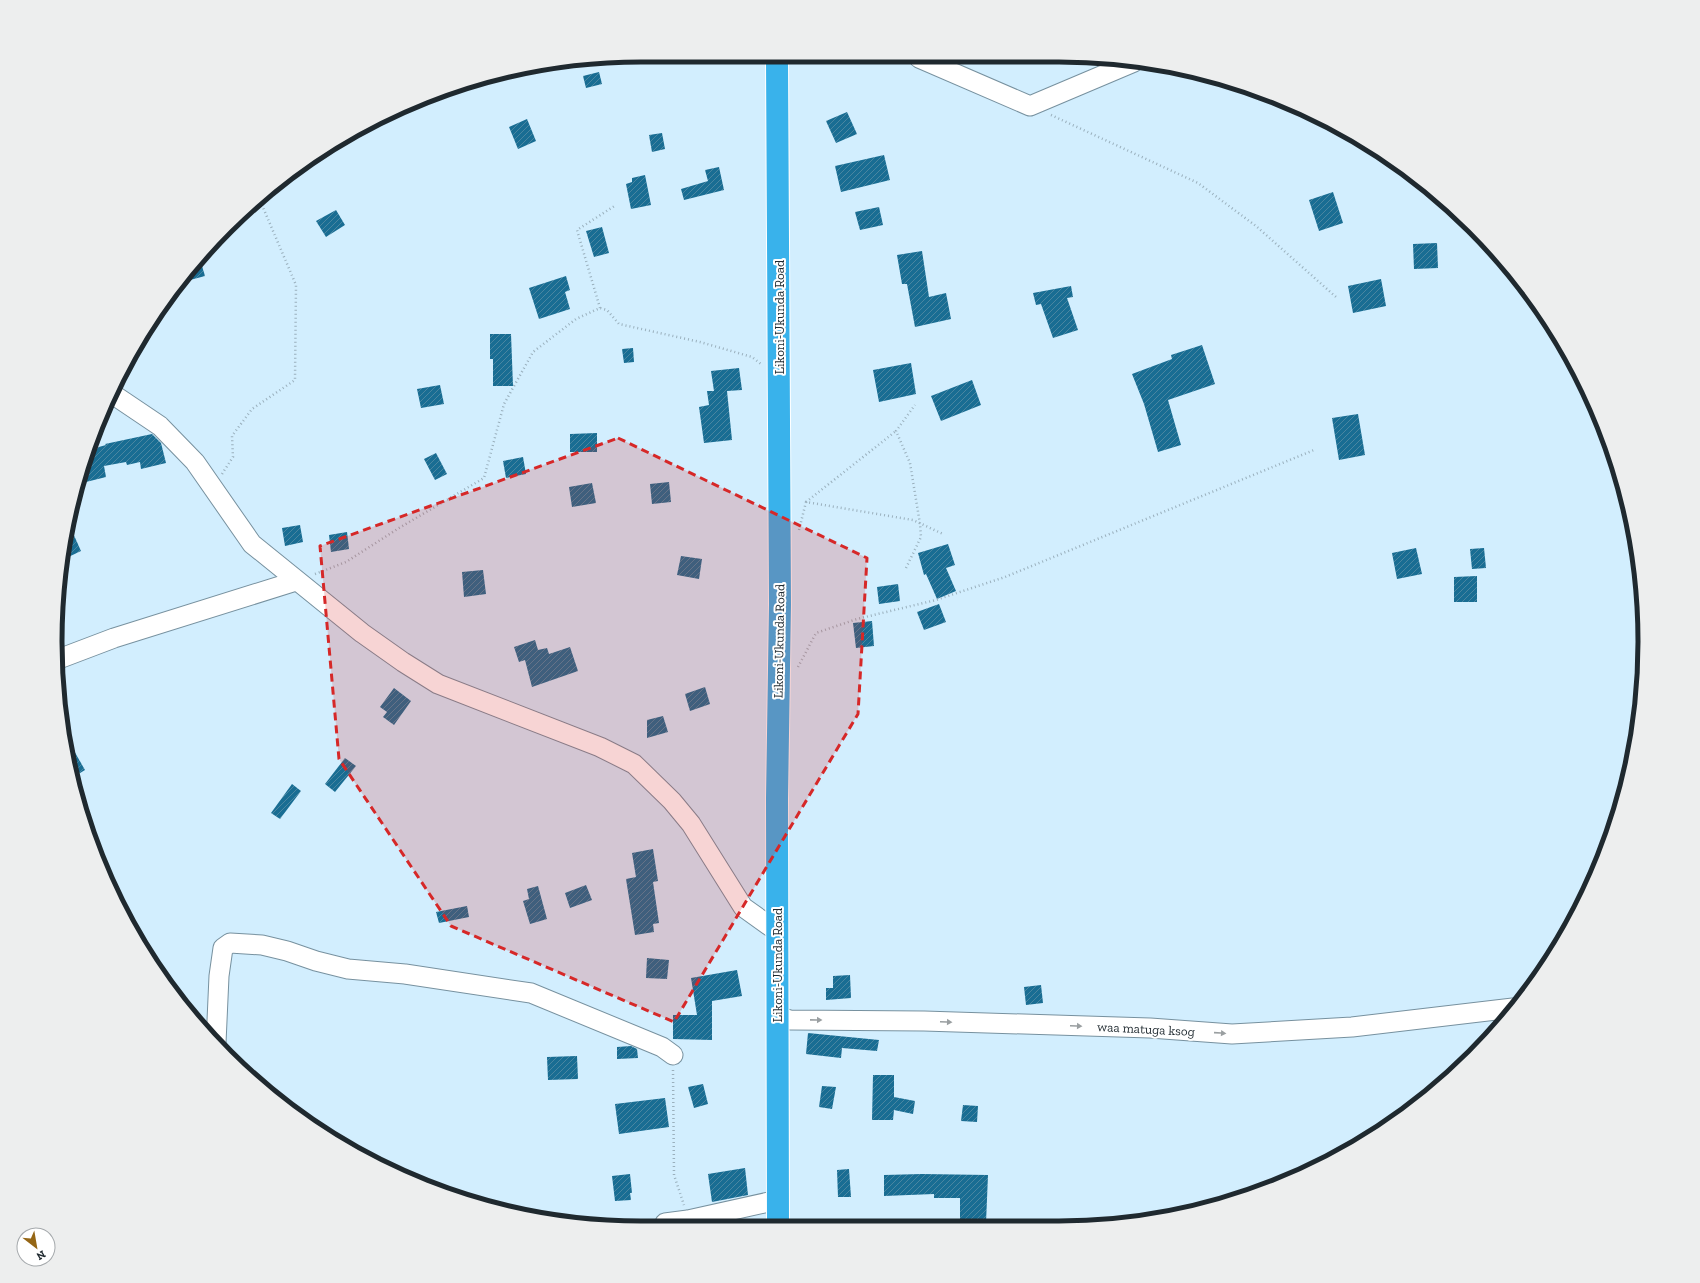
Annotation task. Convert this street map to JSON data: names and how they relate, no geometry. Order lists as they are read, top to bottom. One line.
{"streets":{"highway":["Likoni-Ukunda Road"],"street":["waa matuga ksog"]},"crossings":[["Likoni-Ukunda Road","waa matuga ksog"]],"one_way":["waa matuga ksog"],"north":"bottom right"}
